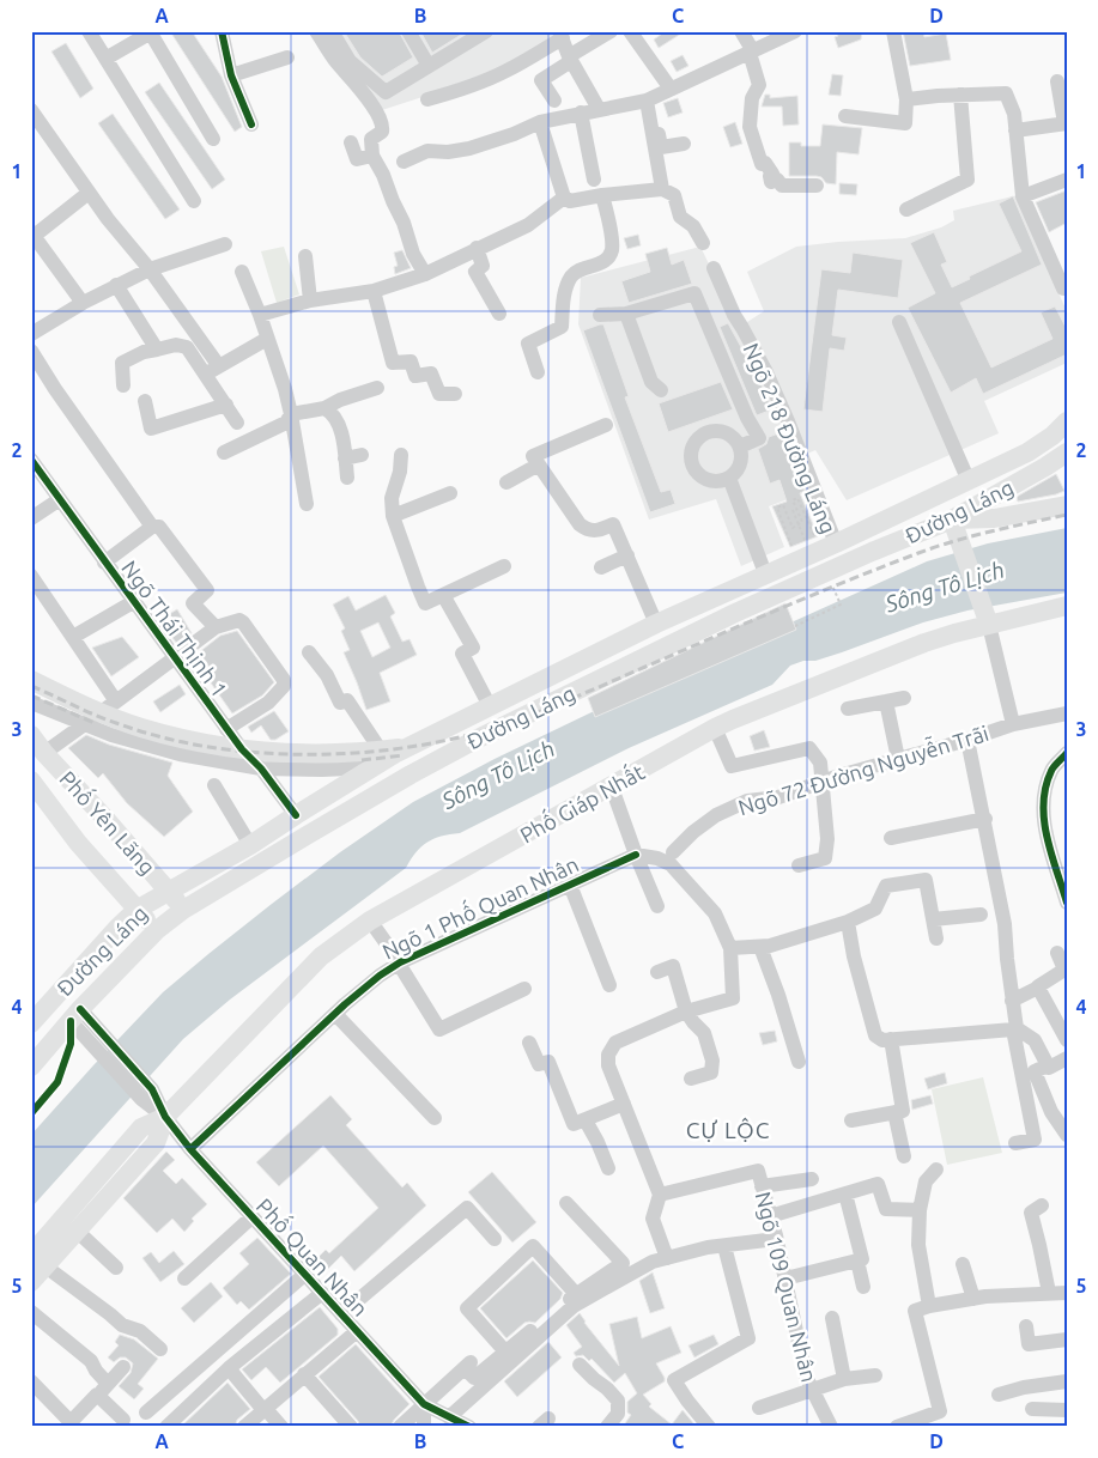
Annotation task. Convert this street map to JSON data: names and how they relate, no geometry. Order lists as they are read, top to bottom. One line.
{"streets":{"main road":["Đường Láng","Phố Giáp Nhất","Phố Yên Lãng"],"street":["Ngõ 218 Đường Láng","Ngõ Thái Thịnh 1","Ngõ 72 Đường Nguyễn Trãi","Ngõ 1 Phố Quan Nhân","Phố Quan Nhân","Ngõ 109 Quan Nhân"]},"crossings":[["Ngõ 218 Đường Láng","Đường Láng"],["Đường Láng","Ngõ Thái Thịnh 1"],["Đường Láng","Phố Yên Lãng"],["Đường Láng","Phố Quan Nhân"],["Phố Giáp Nhất","Phố Quan Nhân"],["Ngõ 1 Phố Quan Nhân","Phố Quan Nhân"]],"districts":["CỰ LỘC"],"water":["Sông Tô Lịch"],"grid":{"columns":["A","B","C","D"],"rows":["1","2","3","4","5"]}}
